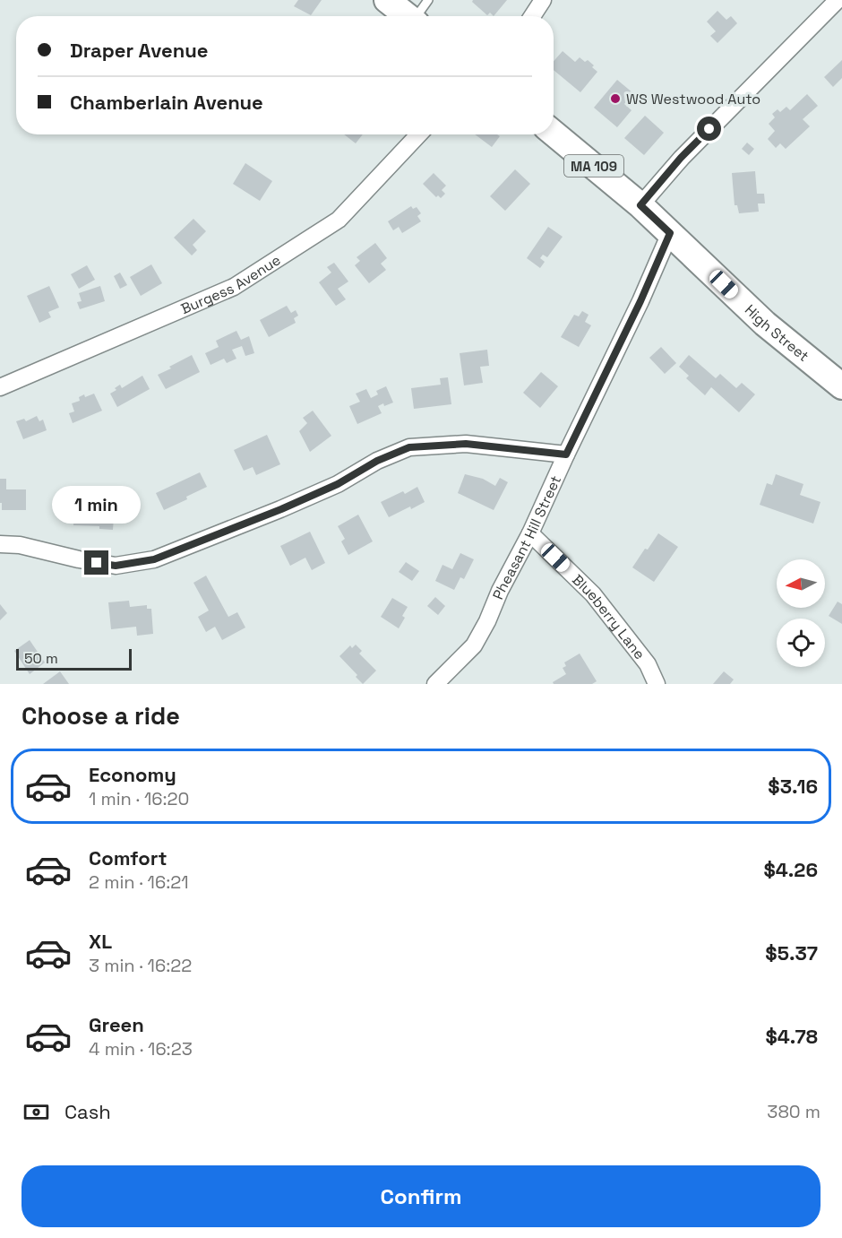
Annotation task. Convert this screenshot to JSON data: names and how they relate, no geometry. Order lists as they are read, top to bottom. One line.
{"streets":{"main road":["MA 109","High Street"],"street":["Burgess Avenue","Pheasant Hill Street","Blueberry Lane"]},"crossings":[["High Street","Pheasant Hill Street"],["Pheasant Hill Street","Blueberry Lane"]],"places":["WS Westwood Auto"],"scale_bar":"50 m","north":"left","page":{"banner":["Draper Avenue","Chamberlain Avenue"],"bubble":"1 min","scale":"50 m","heading":"Choose a ride","list":[{"name":"Economy","note":"1 min · 16:20","value":"$3.16"},{"name":"Comfort","note":"2 min · 16:21","value":"$4.26"},{"name":"XL","note":"3 min · 16:22","value":"$5.37"},{"name":"Green","note":"4 min · 16:23","value":"$4.78"}],"pay":["Cash","380 m"],"buttons":"Confirm"}}
